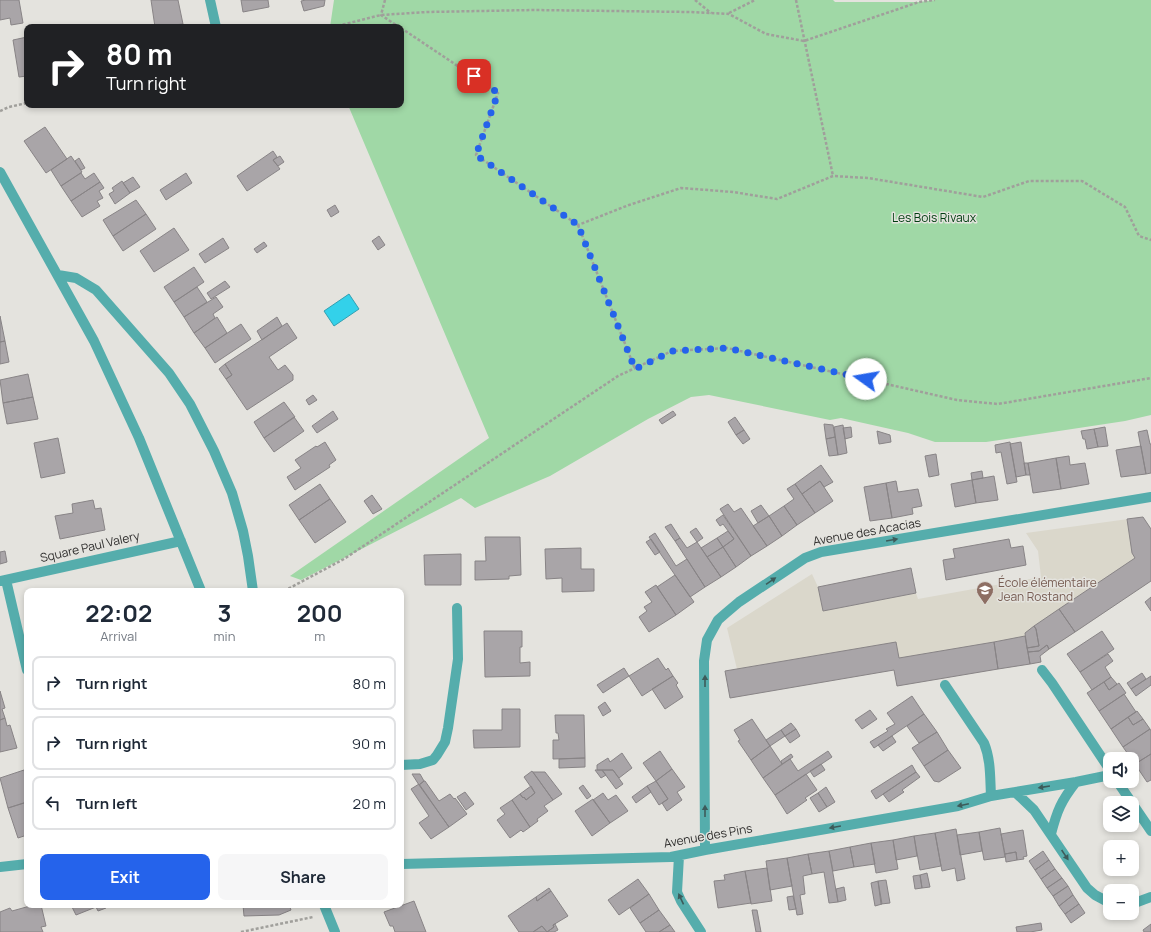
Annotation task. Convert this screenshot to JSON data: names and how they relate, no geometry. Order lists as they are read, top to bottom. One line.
{"streets":{"street":["Avenue des Acacias","Square Paul Valery","Avenue des Pins"]},"crossings":[["Avenue des Acacias","Avenue des Pins"]],"one_way":["Avenue des Acacias","Avenue des Pins"],"parks":["Les Bois Rivaux"],"places":{"school or university":["École élémentaire Jean Rostand"]},"page":{"turn":["80 m","Turn right"],"eta":["22:02","Arrival","3","min","200","m"],"list":[{"name":"Turn right","value":"80 m"},{"name":"Turn right","value":"90 m"},{"name":"Turn left","value":"20 m"}],"map_buttons":["+","−"],"buttons":["Exit","Share"]}}
